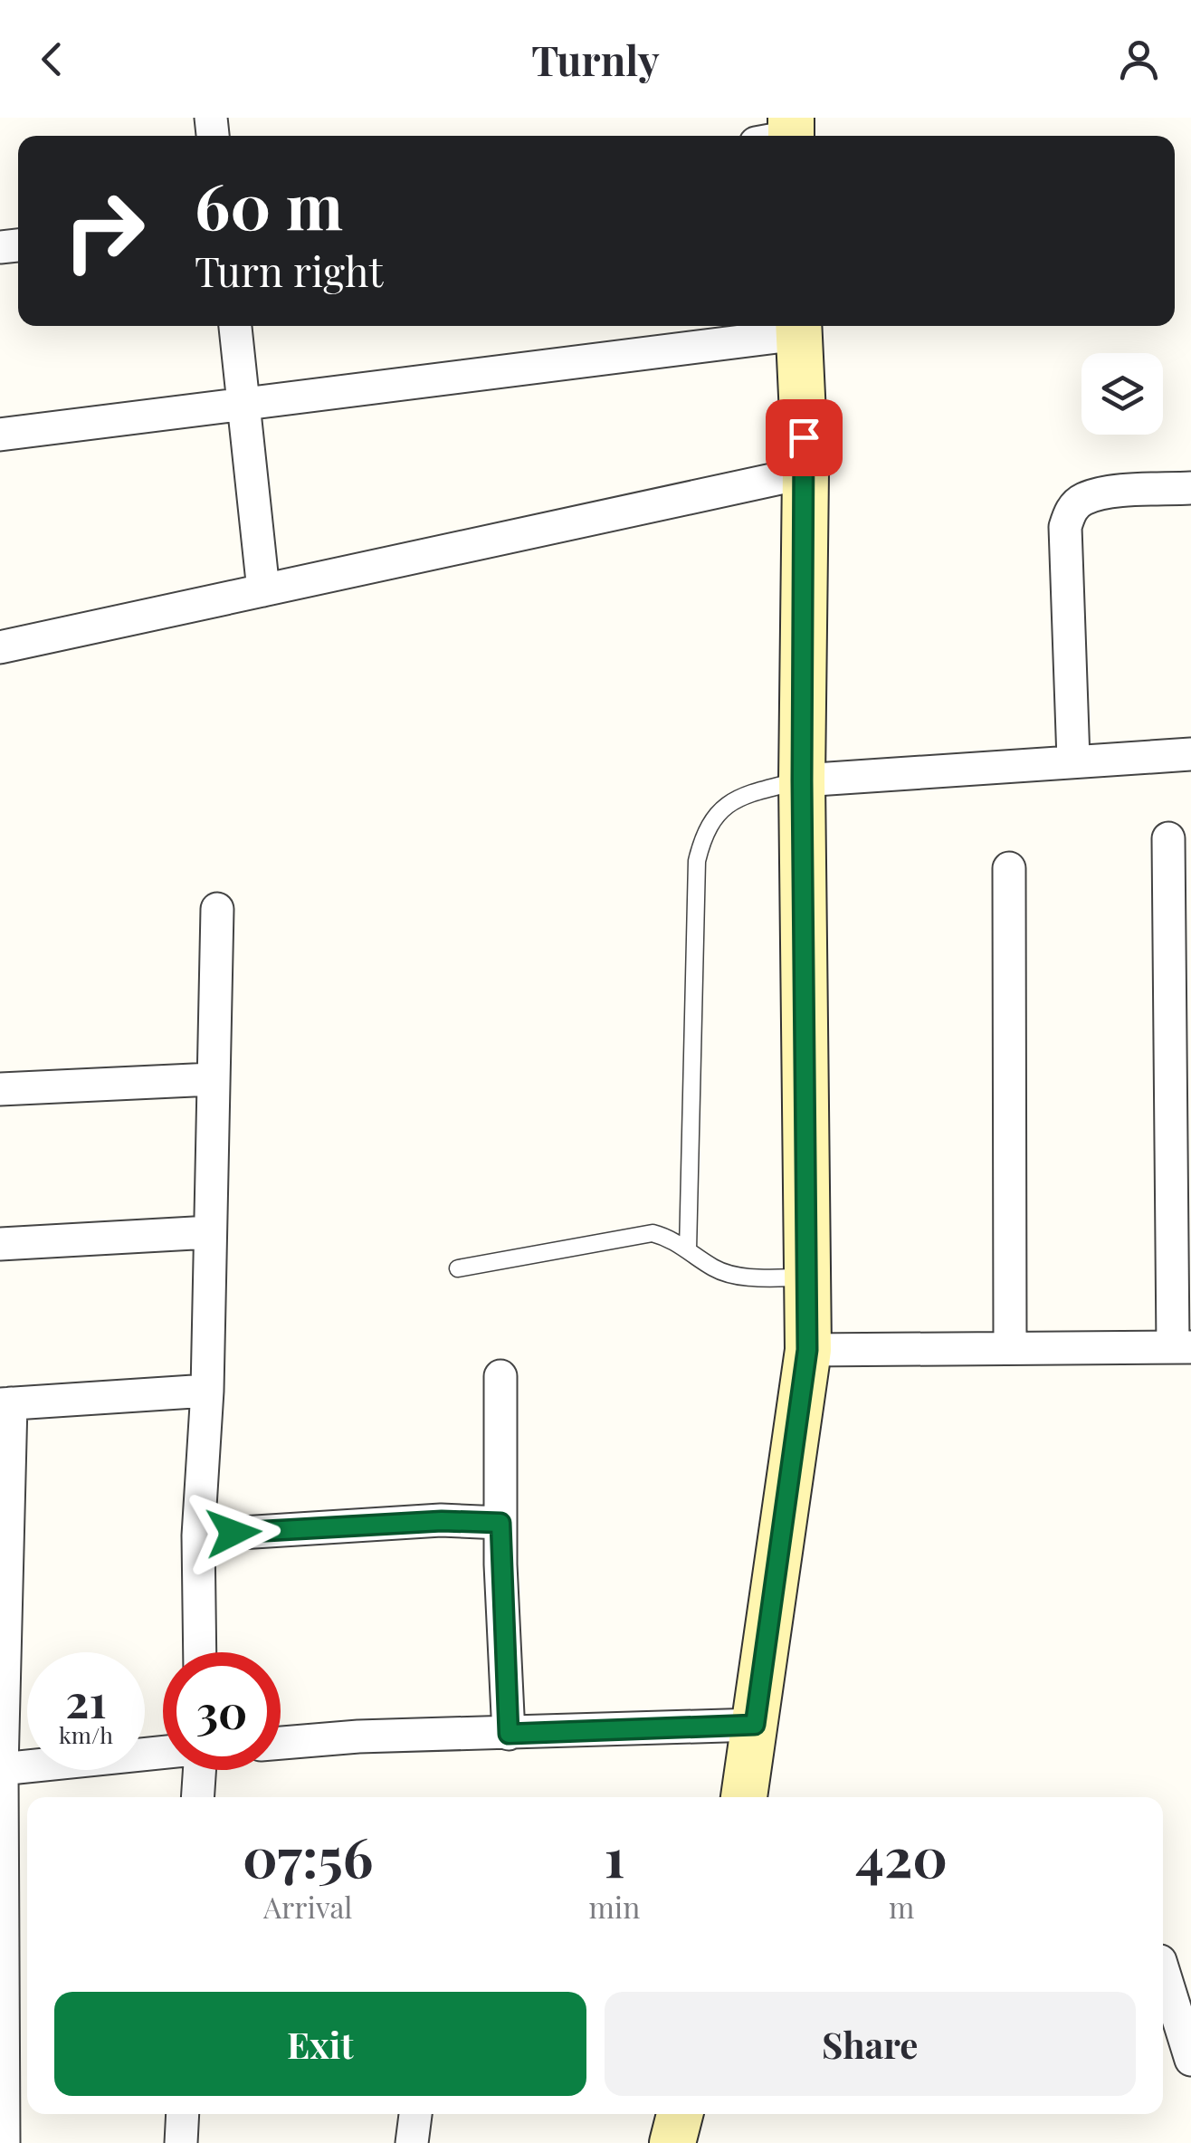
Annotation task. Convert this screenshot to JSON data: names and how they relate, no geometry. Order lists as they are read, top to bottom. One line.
{"page":{"header":"Turnly","turn":["60 m","Turn right"],"speed":"21 km/h","limit":"30","eta":["07:56","Arrival","1","min","420","m"],"buttons":["Exit","Share"]}}
